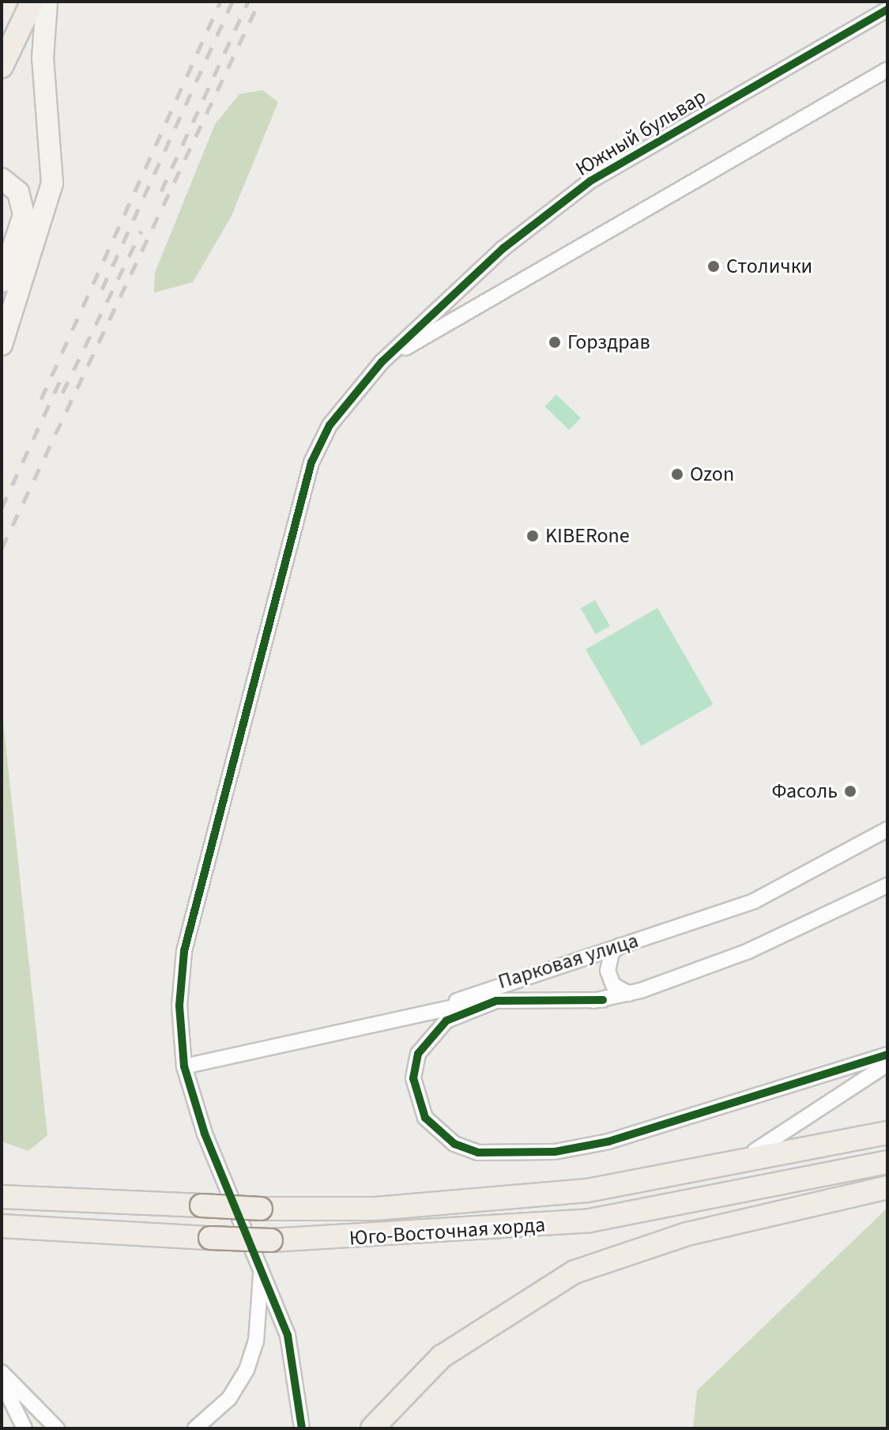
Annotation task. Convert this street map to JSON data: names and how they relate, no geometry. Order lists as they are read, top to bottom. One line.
{"streets":{"main road":["Юго-Восточная хорда"],"street":["Южный бульвар","Парковая улица"]},"places":["Столички","Горздрав","Ozon","KIBERone","Фасоль"]}
